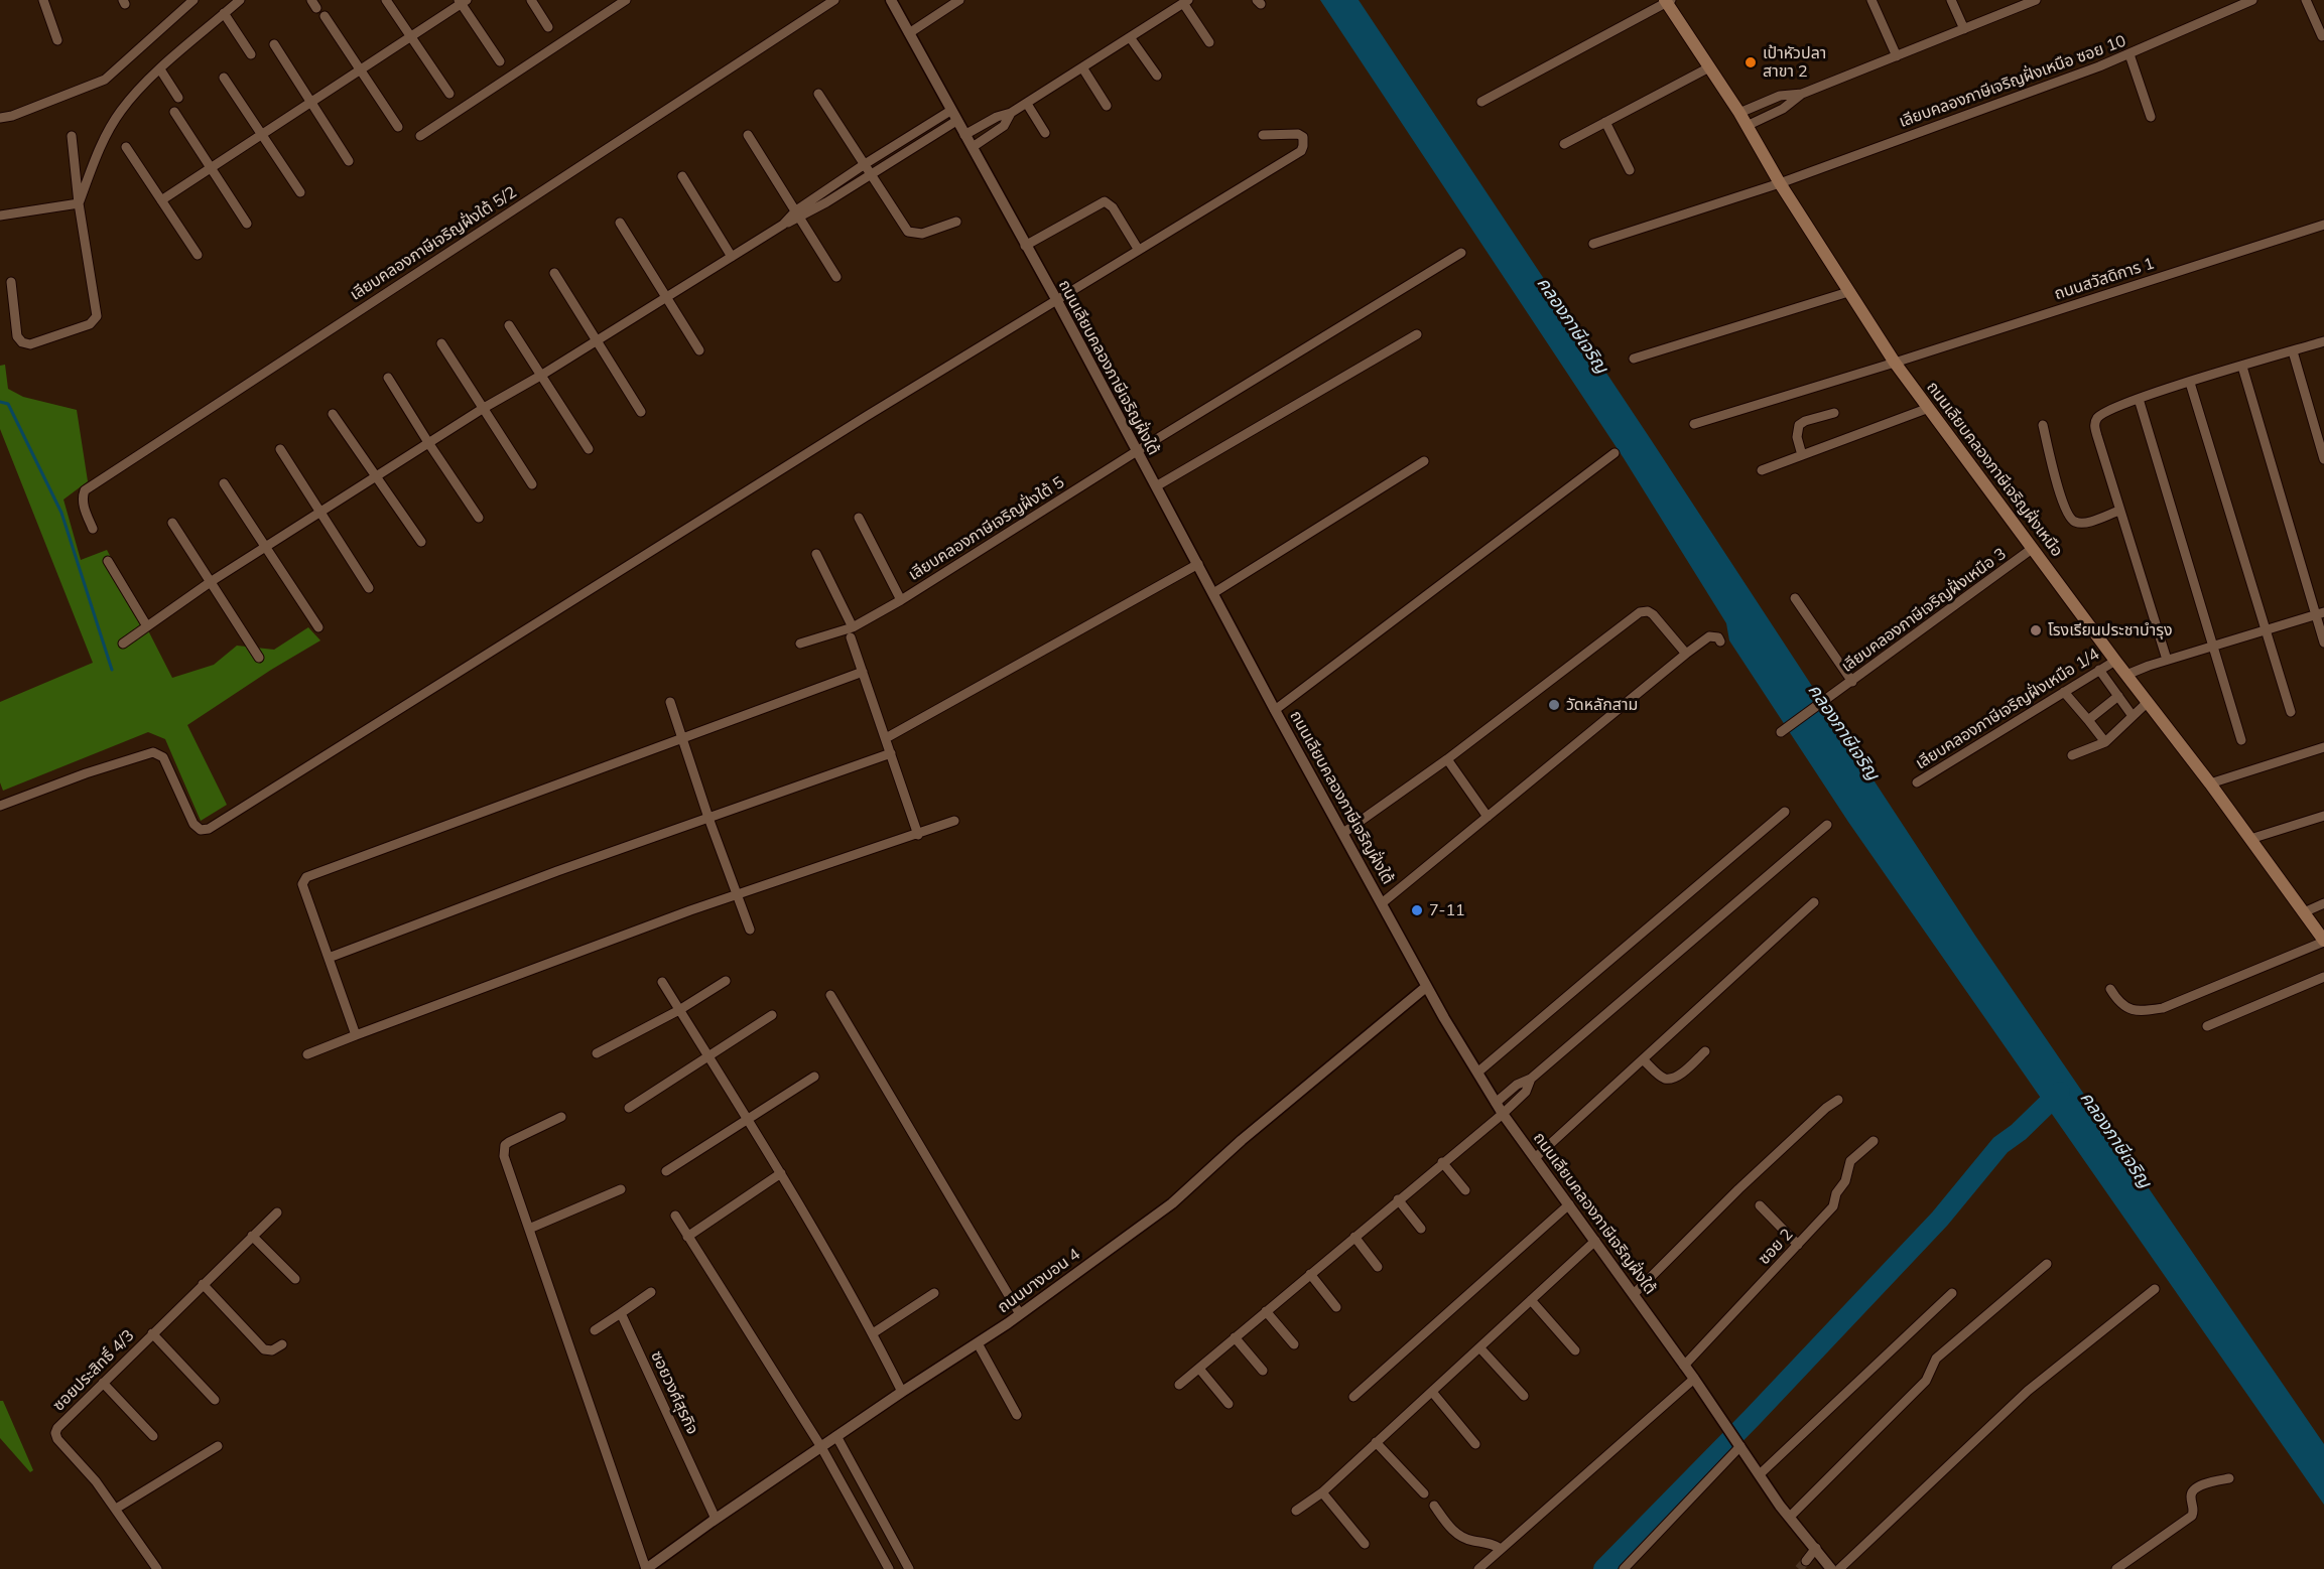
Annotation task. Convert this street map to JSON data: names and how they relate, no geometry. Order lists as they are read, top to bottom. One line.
{"streets":{"main road":["ถนนเลียบคลองภาษีเจริญฝั่งเหนือ"],"street":["เลียบคลองภาษีเจริญฝั่งเหนือ ซอย 10","เลียบคลองภาษีเจริญฝั่งใต้ 5/2","ถนนสวัสดิการ 1","ถนนเลียบคลองภาษีเจริญฝั่งใต้","เลียบคลองภาษีเจริญฝั่งใต้ 5","เลียบคลองภาษีเจริญฝั่งเหนือ 3","เลียบคลองภาษีเจริญฝั่งเหนือ 1/4","ซอย 2","ถนนบางบอน 4","ซอยประสิทธิ์ 4/3","ซอยวงศ์สุรกิจ"]},"crossings":[["เลียบคลองภาษีเจริญฝั่งเหนือ ซอย 10","ถนนเลียบคลองภาษีเจริญฝั่งเหนือ"],["ถนนสวัสดิการ 1","ถนนเลียบคลองภาษีเจริญฝั่งเหนือ"],["ถนนเลียบคลองภาษีเจริญฝั่งใต้","เลียบคลองภาษีเจริญฝั่งใต้ 5"],["ถนนเลียบคลองภาษีเจริญฝั่งใต้","ซอย 2"],["ถนนเลียบคลองภาษีเจริญฝั่งใต้","ถนนบางบอน 4"],["ถนนเลียบคลองภาษีเจริญฝั่งเหนือ","เลียบคลองภาษีเจริญฝั่งเหนือ 3"],["ถนนเลียบคลองภาษีเจริญฝั่งเหนือ","เลียบคลองภาษีเจริญฝั่งเหนือ 1/4"],["ถนนบางบอน 4","ซอยวงศ์สุรกิจ"]],"water":["คลองภาษีเจริญ"],"places":["เป้าหัวปลา สาขา 2","โรงเรียนประชาบำรุง","วัดหลักสาม","7-11"]}
